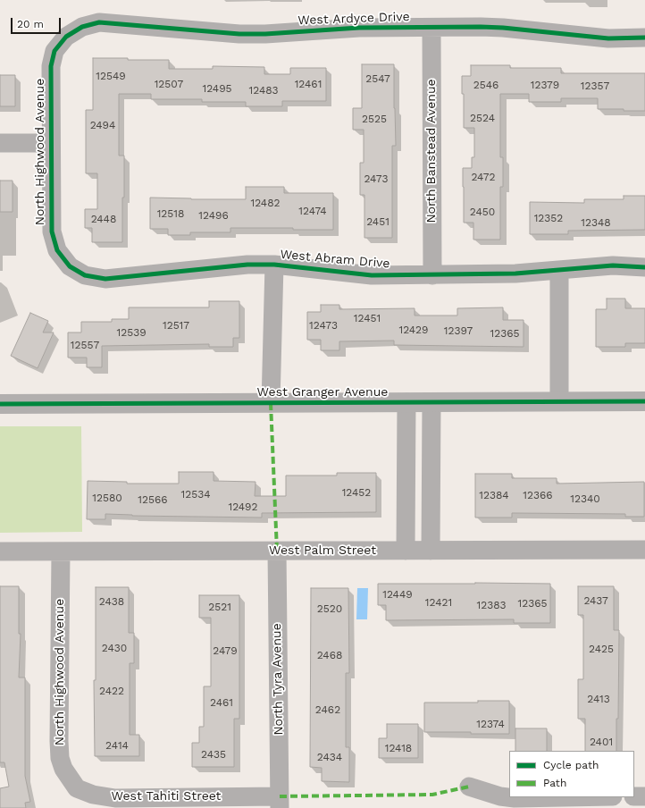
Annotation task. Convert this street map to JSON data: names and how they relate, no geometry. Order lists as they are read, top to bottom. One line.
{"streets":{"street":["West Ardyce Drive","North Banstead Avenue","North Highwood Avenue","West Abram Drive","West Granger Avenue","West Palm Street","North Tyra Avenue","West Tahiti Street"]},"crossings":[["West Ardyce Drive","North Banstead Avenue"],["West Ardyce Drive","North Highwood Avenue"],["North Banstead Avenue","West Abram Drive"],["North Highwood Avenue","West Abram Drive"],["North Highwood Avenue","West Palm Street"],["North Highwood Avenue","West Tahiti Street"],["West Palm Street","North Tyra Avenue"],["North Tyra Avenue","West Tahiti Street"]],"house_numbers":["12549","2547","12507","12461","2546","12379","12357","12495","12483","2524","2525","2494","2472","2473","12482","12474","2450","12518","12496","12352","2448","2451","12348","12451","12517","12473","12429","12397","12539","12365","12557","12452","12534","12384","12366","12580","12340","12566","12492","12449","2437","2438","12421","12365","12383","2521","2520","2430","2425","2479","2468","2422","2413","2461","2462","12374","2401","2414","12418","2435","2434"],"legend":["Cycle path","Path"],"scale_bar":"20 m"}
